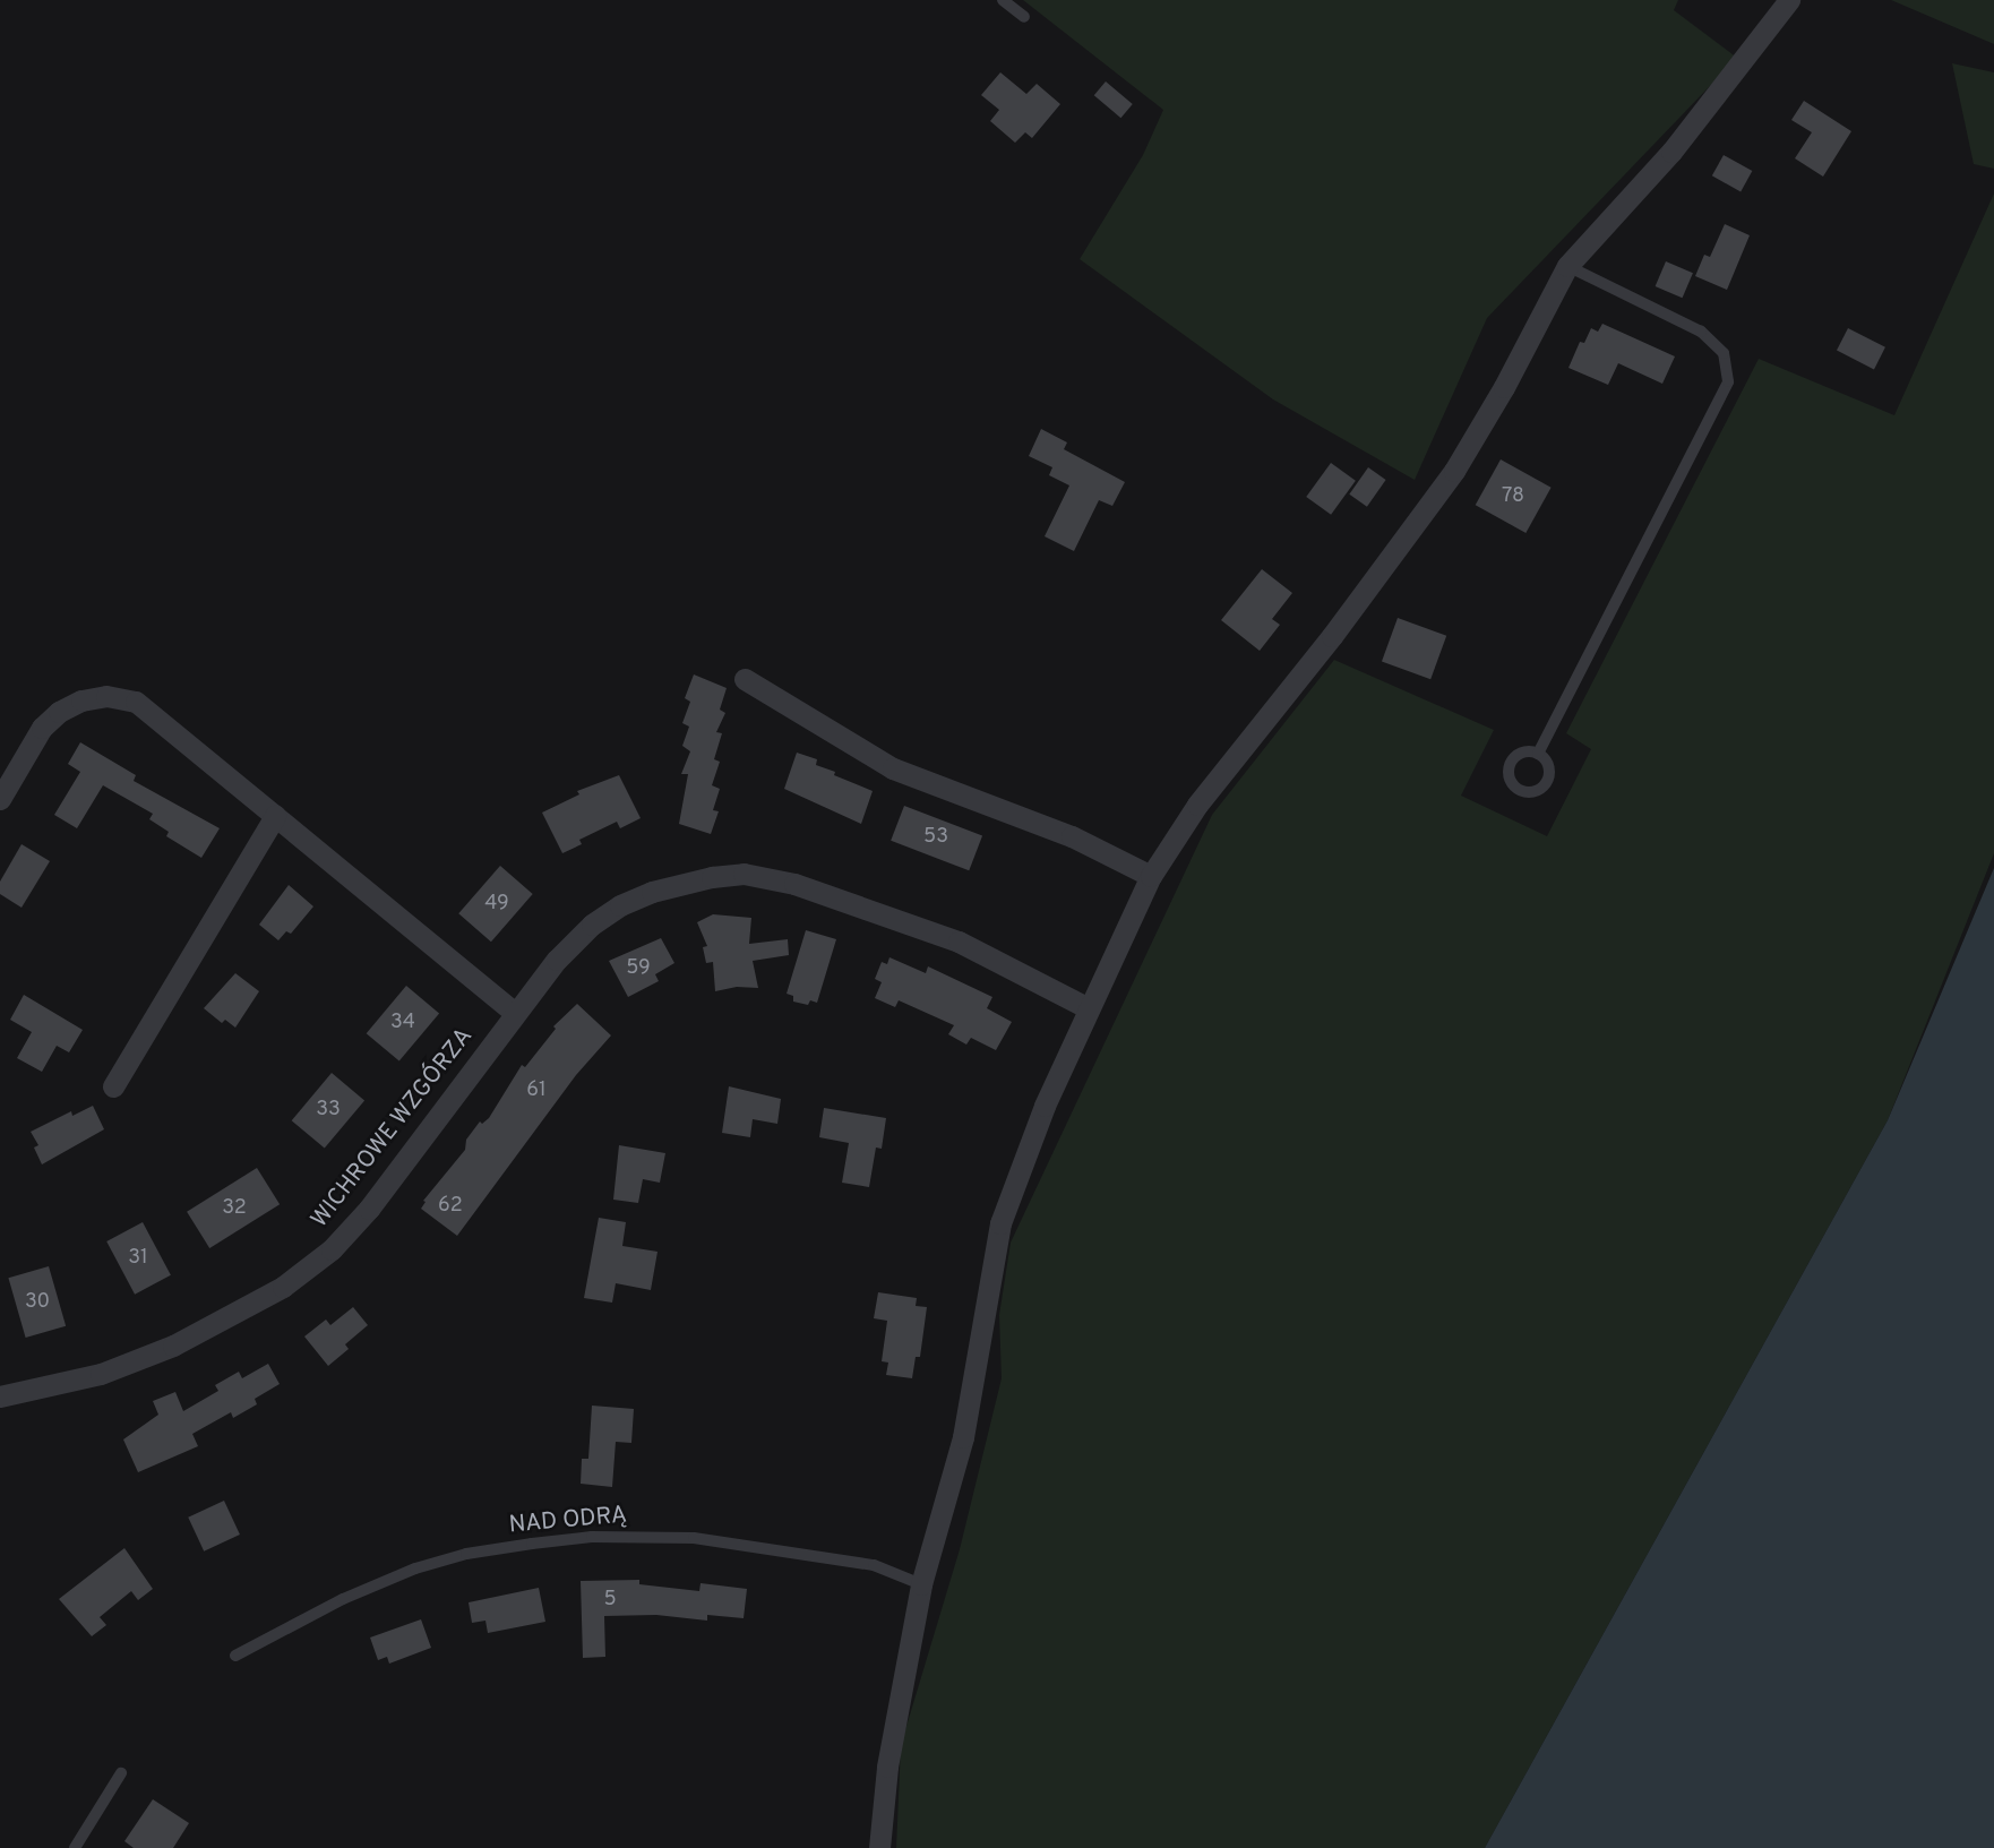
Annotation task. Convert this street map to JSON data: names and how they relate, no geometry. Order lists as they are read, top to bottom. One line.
{"streets":{"street":["WICHROWE WZGÓRZA"],"lane":["NAD ODRĄ"]},"house_numbers":["78","53","49","59","34","61","33","62","32","31","30","5"]}
